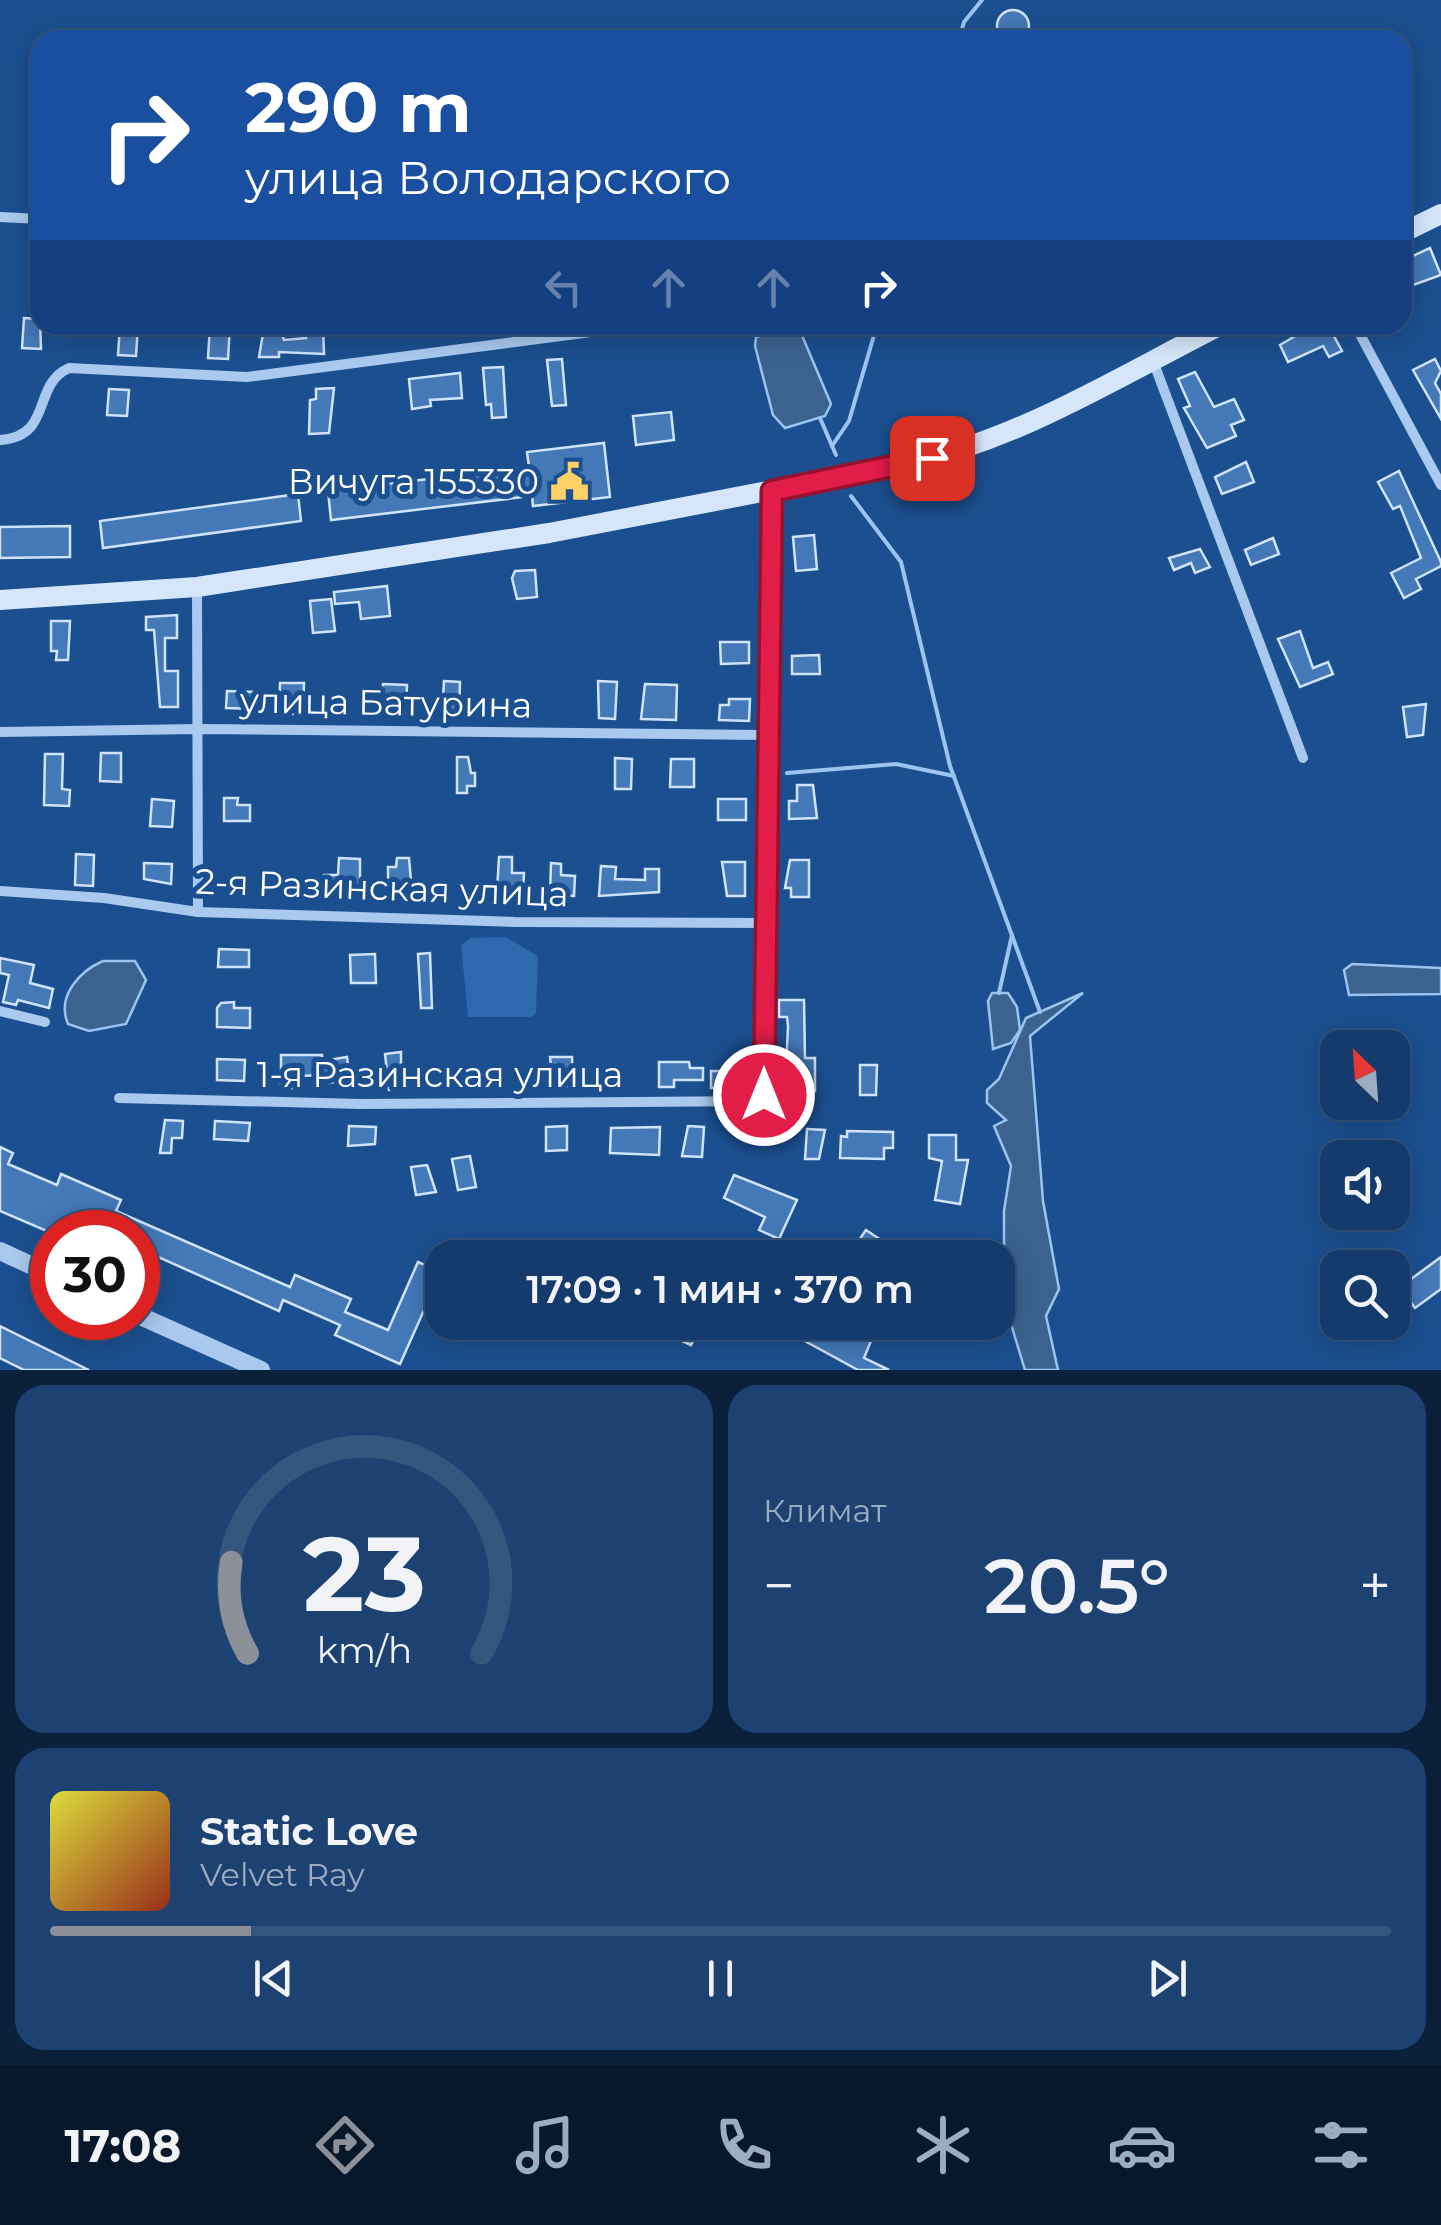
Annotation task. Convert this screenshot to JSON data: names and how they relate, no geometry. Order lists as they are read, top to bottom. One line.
{"streets":{"street":["улица Батурина","2-я Разинская улица","1-я Разинская улица"]},"crossings":[["2-я Разинская улица","1-я Разинская улица"]],"places":{"public building":["Вичуга 155330"]},"north":"top left","page":{"turn":["290 m","улица Володарского"],"limit":"30","trip":"17:09 · 1 мин · 370 m","tile":"Климат","heat":["−","20.5°","+"],"song":["Static Love","Velvet Ray"],"tabs":"17:08","gauge":["23","km/h"]}}
